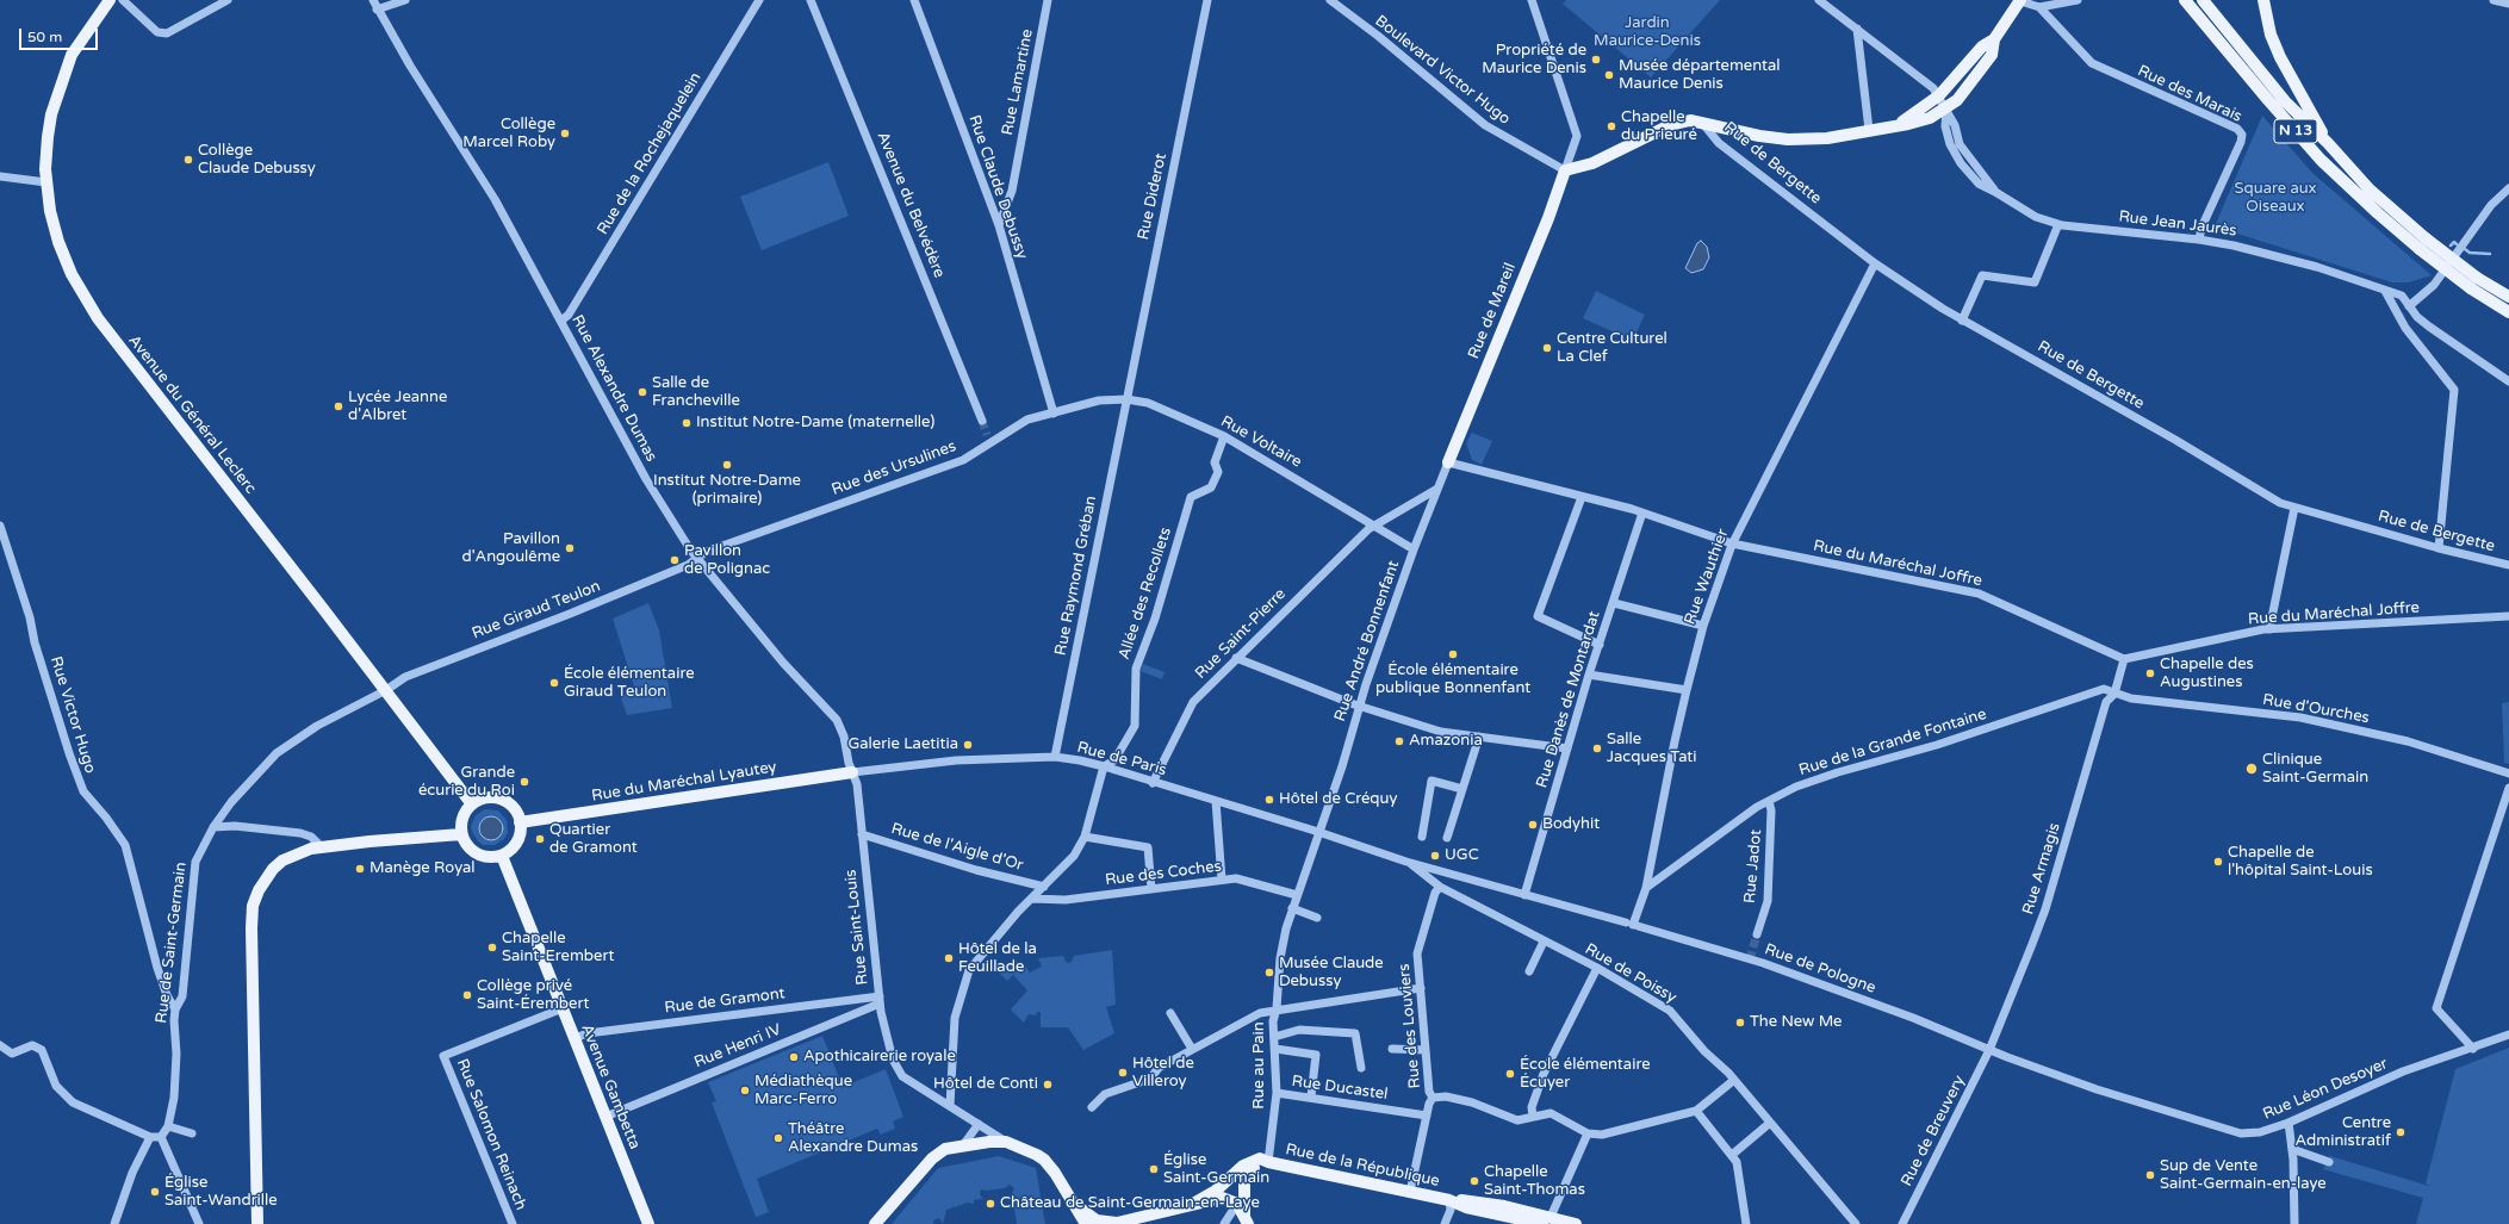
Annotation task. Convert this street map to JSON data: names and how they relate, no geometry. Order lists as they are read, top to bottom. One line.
{"streets":{"main road":["N 13","Rue de Mareil","Avenue du Général Leclerc","Rue du Maréchal Lyautey","Avenue Gambetta","Rue de la République"],"street":["Boulevard Victor Hugo","Rue Lamartine","Rue des Marais","Rue de la Rochejaquelein","Rue de Bergette","Rue Claude Debussy","Rue Diderot","Avenue du Belvédère","Rue Jean Jaurès","Rue Alexandre Dumas","Rue Voltaire","Rue des Ursulines","Rue du Maréchal Joffre","Rue Raymond Gréban","Rue Wauthier","Allée des Recollets","Rue Giraud Teulon","Rue Saint-Pierre","Rue André Bonnenfant","Rue Danès de Montardat","Rue d'Ourches","Rue Victor Hugo","Rue de la Grande Fontaine","Rue de Paris","Rue de l'Aigle d'Or","Rue Jadot","Rue Armagis","Rue des Coches","Rue Saint-Louis","Rue de Saint-Germain","Rue de Pologne","Rue de Poissy","Rue de Gramont","Rue des Louviers","Rue Henri IV","Rue au Pain","Rue Ducastel","Rue Léon Desoyer","Rue de Breuvery","Rue Salomon Reinach"]},"crossings":[["Boulevard Victor Hugo","Rue de Mareil"],["Rue Lamartine","Rue Claude Debussy"],["Rue des Marais","Rue Jean Jaurès"],["Rue de la Rochejaquelein","Rue Alexandre Dumas"],["Rue de Bergette","Rue Wauthier"],["Rue Claude Debussy","Rue des Ursulines"],["Rue Diderot","Rue Voltaire"],["Rue Diderot","Rue des Ursulines"],["Rue Diderot","Rue Raymond Gréban"],["Rue de Mareil","Rue du Maréchal Joffre"],["Rue de Mareil","Rue André Bonnenfant"],["Rue Alexandre Dumas","Rue des Ursulines"],["Rue Alexandre Dumas","Rue Giraud Teulon"],["Rue Alexandre Dumas","Rue de Paris"],["Rue Alexandre Dumas","Rue du Maréchal Lyautey"],["Rue Alexandre Dumas","Rue Saint-Louis"],["Avenue du Général Leclerc","Rue Giraud Teulon"],["Avenue du Général Leclerc","Rue du Maréchal Lyautey"],["Avenue du Général Leclerc","Avenue Gambetta"],["Rue Voltaire","Rue des Ursulines"],["Rue Voltaire","Rue Raymond Gréban"],["Rue Voltaire","Allée des Recollets"],["Rue Voltaire","Rue Saint-Pierre"],["Rue Voltaire","Rue André Bonnenfant"],["Rue des Ursulines","Rue Raymond Gréban"],["Rue des Ursulines","Rue Giraud Teulon"],["Rue du Maréchal Joffre","Rue Wauthier"],["Rue du Maréchal Joffre","Rue André Bonnenfant"],["Rue du Maréchal Joffre","Rue Danès de Montardat"],["Rue du Maréchal Joffre","Rue Armagis"],["Rue Raymond Gréban","Rue de Paris"],["Rue Wauthier","Rue de la Grande Fontaine"],["Rue Wauthier","Rue de Pologne"],["Allée des Recollets","Rue de Paris"],["Rue Giraud Teulon","Rue de Saint-Germain"],["Rue Saint-Pierre","Rue André Bonnenfant"],["Rue Saint-Pierre","Rue de Paris"],["Rue André Bonnenfant","Rue de Paris"],["Rue André Bonnenfant","Rue au Pain"],["Rue Danès de Montardat","Rue de Pologne"],["Rue d'Ourches","Rue de la Grande Fontaine"],["Rue d'Ourches","Rue Armagis"],["Rue Victor Hugo","Rue de Saint-Germain"],["Rue de la Grande Fontaine","Rue Jadot"],["Rue de la Grande Fontaine","Rue Armagis"],["Rue de Paris","Rue du Maréchal Lyautey"],["Rue de Paris","Rue Saint-Louis"],["Rue de Paris","Rue de Pologne"],["Rue de Paris","Rue de Poissy"],["Rue de Paris","Rue au Pain"],["Rue du Maréchal Lyautey","Rue Saint-Louis"],["Rue du Maréchal Lyautey","Avenue Gambetta"],["Rue de l'Aigle d'Or","Rue Saint-Louis"],["Rue Armagis","Rue de Pologne"],["Rue Armagis","Rue Léon Desoyer"],["Rue Armagis","Rue de Breuvery"],["Rue des Coches","Rue au Pain"],["Rue Saint-Louis","Rue de Gramont"],["Rue Saint-Louis","Rue Henri IV"],["Rue de Pologne","Rue de Poissy"],["Rue de Pologne","Rue Léon Desoyer"],["Rue de Pologne","Rue de Breuvery"],["Rue de Poissy","Rue des Louviers"],["Rue de Gramont","Rue Henri IV"],["Rue de Gramont","Avenue Gambetta"],["Rue des Louviers","Rue Ducastel"],["Rue des Louviers","Rue de la République"],["Rue Henri IV","Avenue Gambetta"],["Rue au Pain","Rue Ducastel"],["Rue au Pain","Rue de la République"],["Avenue Gambetta","Rue Salomon Reinach"],["Rue Léon Desoyer","Rue de Breuvery"]],"parks":["Jardin Maurice-Denis","Square aux Oiseaux"],"places":["Propriété de Maurice Denis","Musée départemental Maurice Denis","Chapelle du Prieuré","Collège Marcel Roby","Collège Claude Debussy","Centre Culturel La Clef","Salle de Francheville","Lycée Jeanne d'Albret","Institut Notre-Dame (maternelle)","Institut Notre-Dame (primaire)","Pavillon d'Angoulême","Pavillon de Polignac","École élémentaire publique Bonnenfant","Chapelle des Augustines","École élémentaire Giraud Teulon","Amazonia","Galerie Laetitia","Salle Jacques Tati","Clinique Saint-Germain","Grande écurie du Roi","Hôtel de Créquy","Bodyhit","Quartier de Gramont","UGC","Chapelle de l'hôpital Saint-Louis","Manège Royal","Chapelle Saint-Erembert","Hôtel de la Feuillade","Musée Claude Debussy","Collège privé Saint-Érembert","The New Me","Apothicairerie royale","Hôtel de Villeroy","École élémentaire Écuyer","Hôtel de Conti","Médiathèque Marc-Ferro","Centre Administratif","Théâtre Alexandre Dumas","Église Saint-Germain","Sup de Vente Saint-Germain-en-laye","Chapelle Saint-Thomas","Église Saint-Wandrille","Château de Saint-Germain-en-Laye"],"scale_bar":"50 m"}
